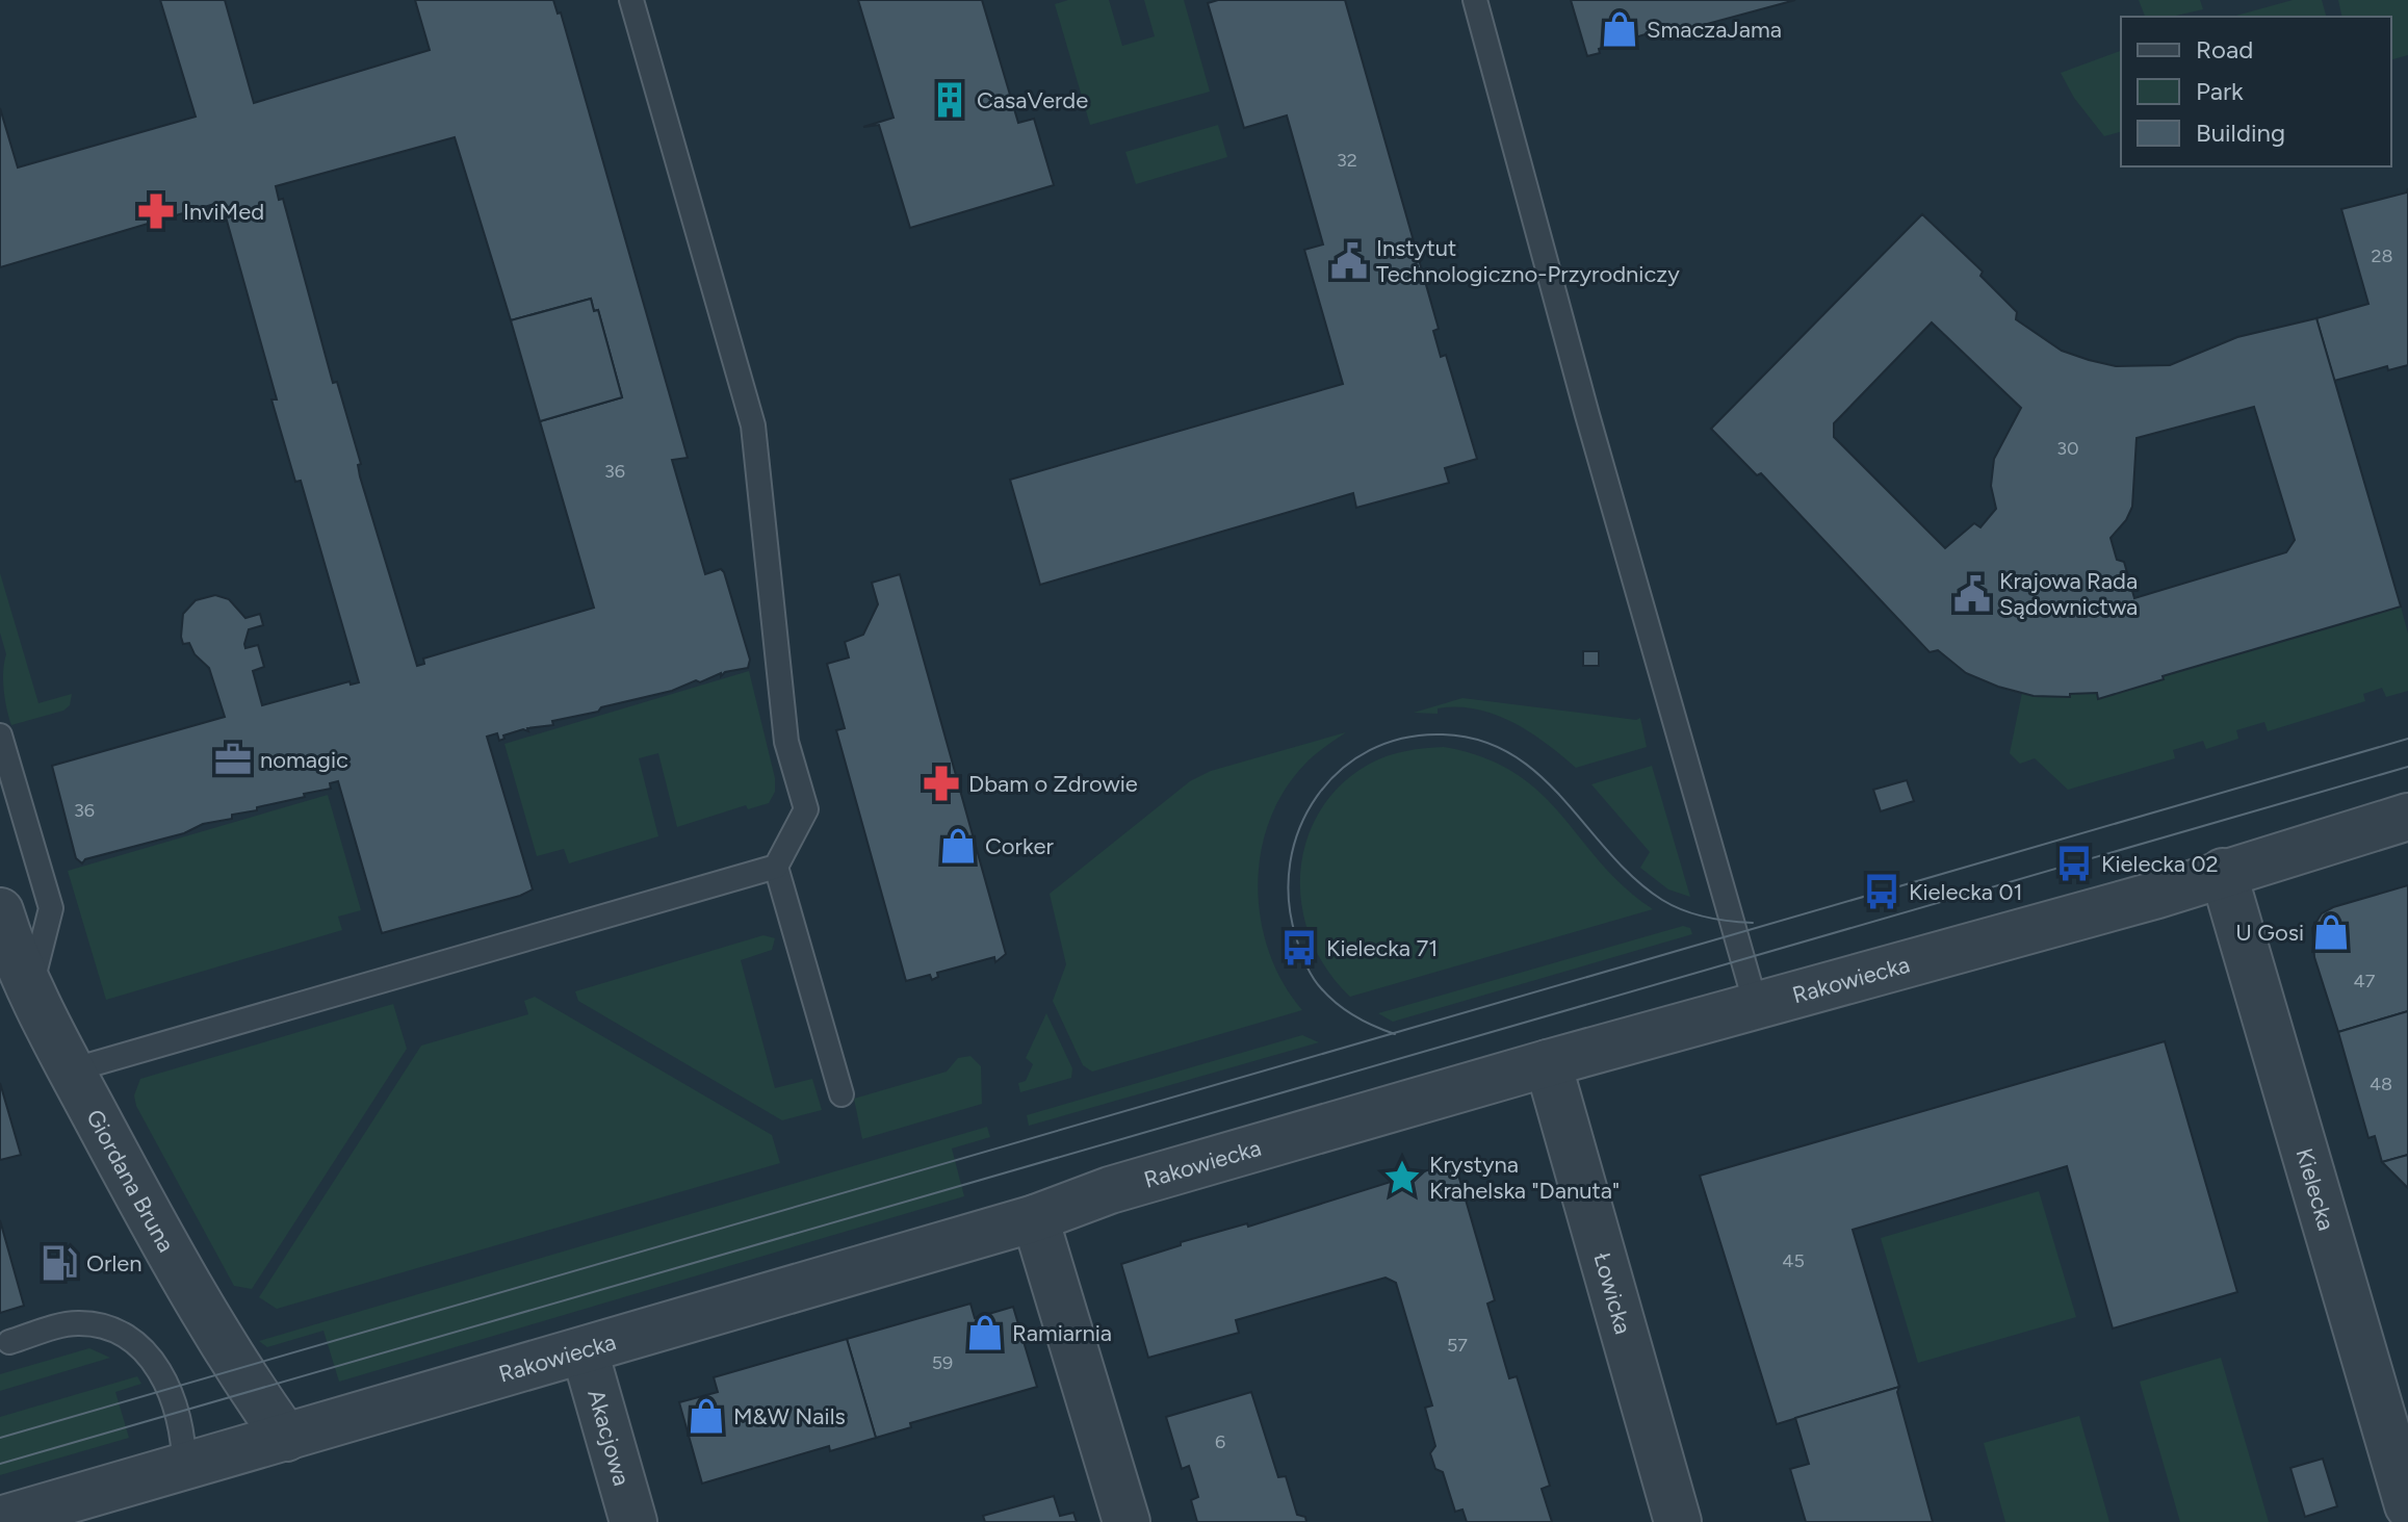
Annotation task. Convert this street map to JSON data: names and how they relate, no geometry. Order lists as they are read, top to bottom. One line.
{"streets":{"street":["Rakowiecka","Giordana Bruna","Kielecka","Łowicka","Akacjowa"]},"crossings":[["Rakowiecka","Giordana Bruna"],["Rakowiecka","Kielecka"],["Rakowiecka","Łowicka"],["Rakowiecka","Akacjowa"]],"places":{"shop":["SmaczaJama","Corker","U Gosi","Ramiarnia","M&W Nails"],"building":["CasaVerde"],"pharmacy":["InviMed","Dbam o Zdrowie"],"public building":["Instytut Technologiczno-Przyrodniczy","Krajowa Rada Sądownictwa"],"office":["nomagic"],"bus stop":["Kielecka 02","Kielecka 01","Kielecka 71"],"place":["Krystyna Krahelska \"Danuta\""],"fuel station":["Orlen"]},"house_numbers":["32","28","30","36","36","47","48","45","57","59","6"],"legend":["Road","Park","Building"]}
